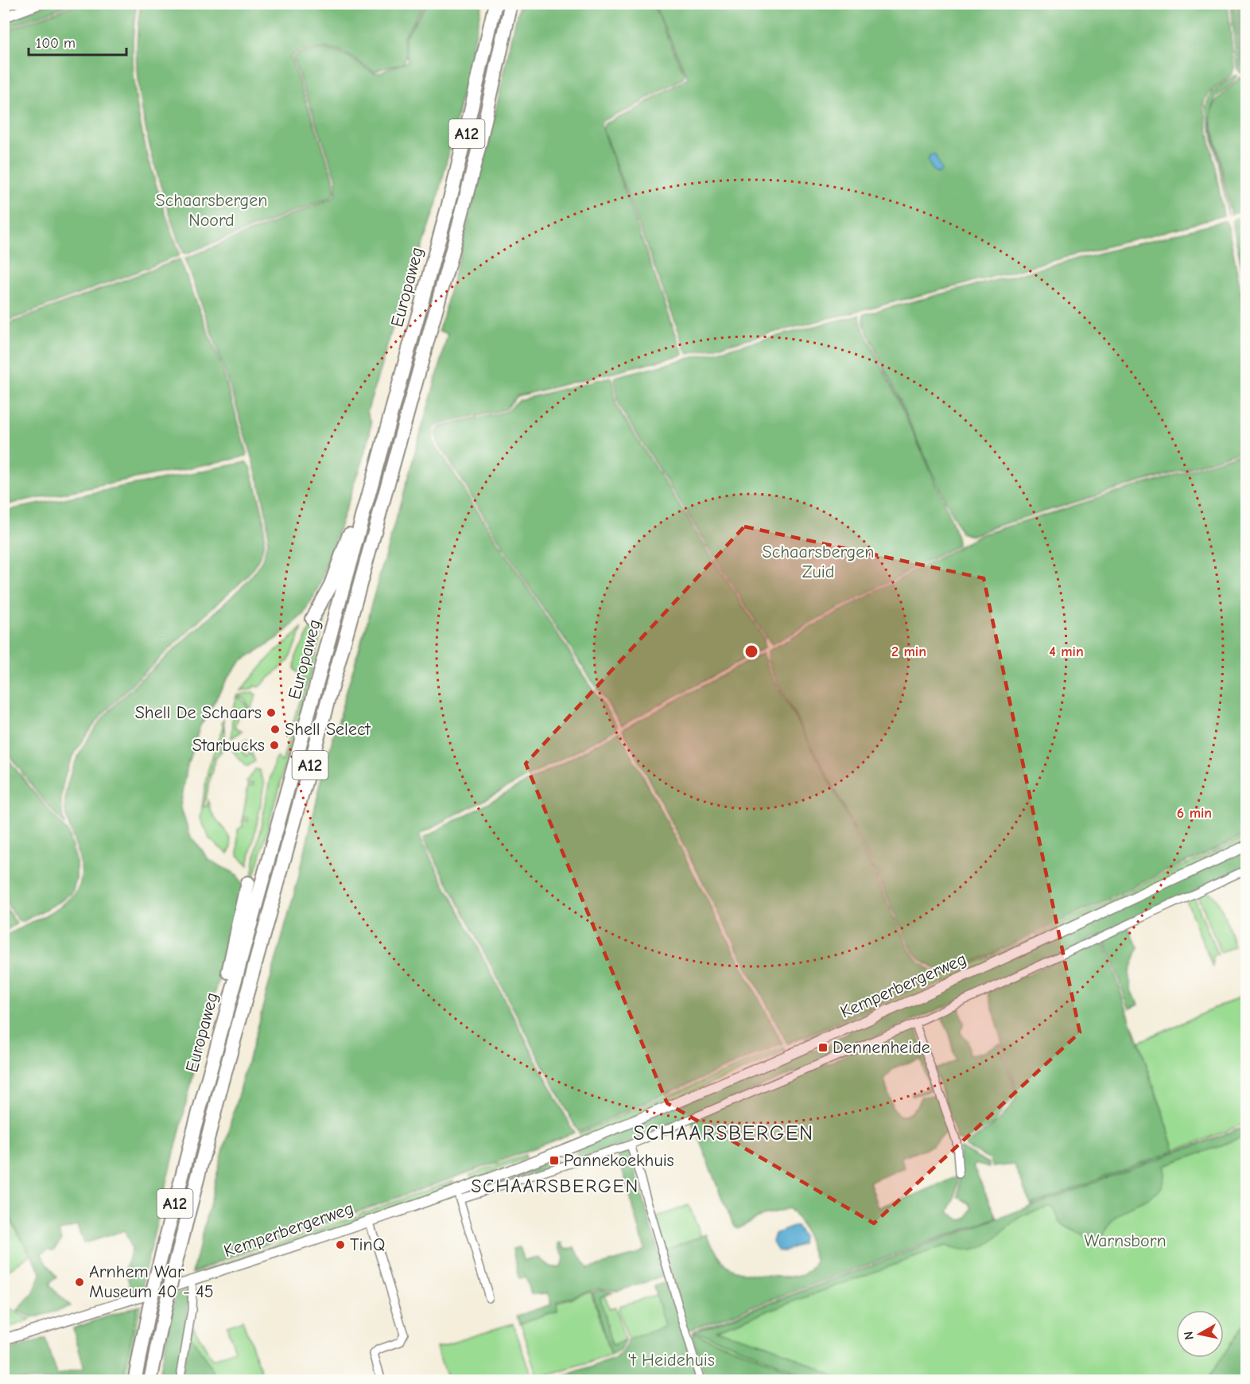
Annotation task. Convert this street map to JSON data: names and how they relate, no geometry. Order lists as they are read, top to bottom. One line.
{"streets":{"highway":["A12","Europaweg"],"main road":["Kemperbergerweg"]},"crossings":[["A12","Europaweg"]],"districts":["SCHAARSBERGEN","SCHAARSBERGEN"],"parks":["Schaarsbergen Noord","Schaarsbergen Zuid","Warnsborn","'t Heidehuis"],"places":{"other":["Shell De Schaars","Shell Select","Starbucks","TinQ","Arnhem War Museum 40 - 45"],"transit":["Dennenheide","Pannekoekhuis"]},"scale_bar":"100 m","north":"left","rings":["2 min","4 min","6 min"]}
